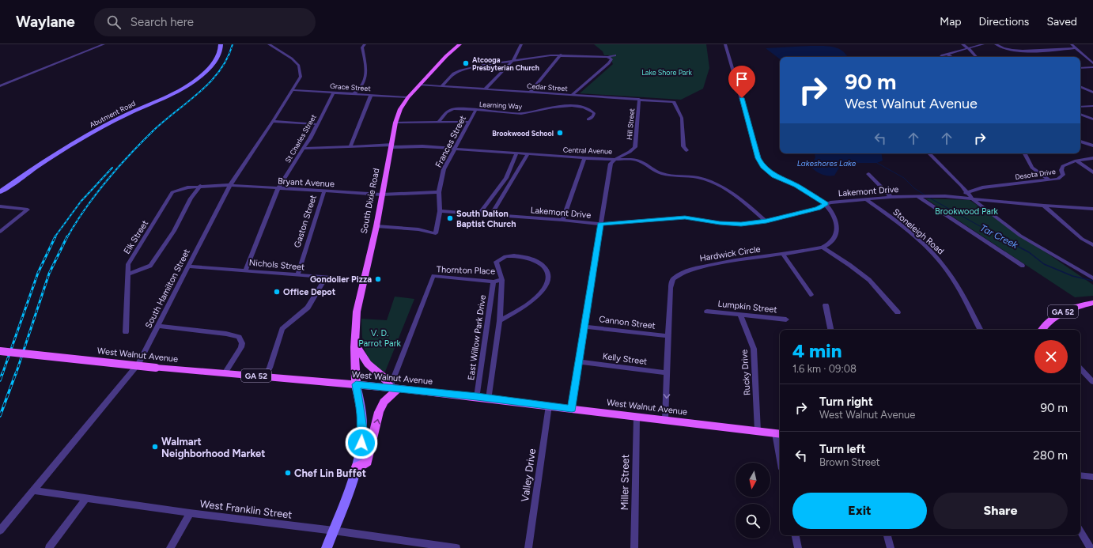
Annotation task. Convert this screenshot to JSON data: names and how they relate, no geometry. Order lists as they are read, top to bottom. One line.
{"streets":{"main road":["Abutment Road","South Dixie Road","GA 52","West Walnut Avenue"],"street":["Grace Street","Cedar Street","Learning Way","Hill Street","St Charles Street","Frances Street","Central Avenue","Desota Drive","Bryant Avenue","Lakemont Drive","Gaston Street","Stoneleigh Road","Elk Street","Hardwick Circle","Nichols Street","Thornton Place","South Hamilton Street","Lumpkin Street","Cannon Street","East Willow Park Drive","Kelly Street","Rucky Drive","Valley Drive","Miller Street","West Franklin Street"]},"crossings":[["Grace Street","St Charles Street"],["Grace Street","South Dixie Road"],["Grace Street","South Hamilton Street"],["Cedar Street","Hill Street"],["Cedar Street","South Dixie Road"],["Learning Way","Frances Street"],["Hill Street","Central Avenue"],["St Charles Street","Central Avenue"],["St Charles Street","Bryant Avenue"],["St Charles Street","Nichols Street"],["Frances Street","Central Avenue"],["Frances Street","Bryant Avenue"],["Frances Street","Lakemont Drive"],["Frances Street","South Dixie Road"],["Central Avenue","Lakemont Drive"],["Central Avenue","South Dixie Road"],["Desota Drive","Lakemont Drive"],["Bryant Avenue","South Dixie Road"],["Bryant Avenue","Gaston Street"],["Bryant Avenue","Elk Street"],["Bryant Avenue","South Hamilton Street"],["Lakemont Drive","Stoneleigh Road"],["Lakemont Drive","Hardwick Circle"],["South Dixie Road","Nichols Street"],["South Dixie Road","West Walnut Avenue"],["Gaston Street","Nichols Street"],["Hardwick Circle","Cannon Street"],["Hardwick Circle","West Walnut Avenue"],["Hardwick Circle","Kelly Street"],["Nichols Street","South Hamilton Street"],["Thornton Place","East Willow Park Drive"],["Thornton Place","West Walnut Avenue"],["South Hamilton Street","West Franklin Street"],["Lumpkin Street","Rucky Drive"],["East Willow Park Drive","West Walnut Avenue"],["West Walnut Avenue","Rucky Drive"],["West Walnut Avenue","Valley Drive"],["West Walnut Avenue","Miller Street"]],"water":["Lakeshores Lake","Tar Creek"],"parks":["Lake Shore Park","Brookwood Park","V. D. Parrot Park"],"places":["Atcooga Presbyterian Church","Brookwood School","South Dalton Baptist Church","Gondolier Pizza","Office Depot","Walmart Neighborhood Market","Chef Lin Buffet"],"north":"bottom","page":{"header":"Waylane","search":"Search here","nav":["Map","Directions","Saved"],"turn":["90 m","West Walnut Avenue"],"heading":["4 min","1.6 km · 09:08"],"list":[{"name":"Turn right","note":"West Walnut Avenue","value":"90 m"},{"name":"Turn left","note":"Brown Street","value":"280 m"}],"buttons":["Exit","Share"]}}
